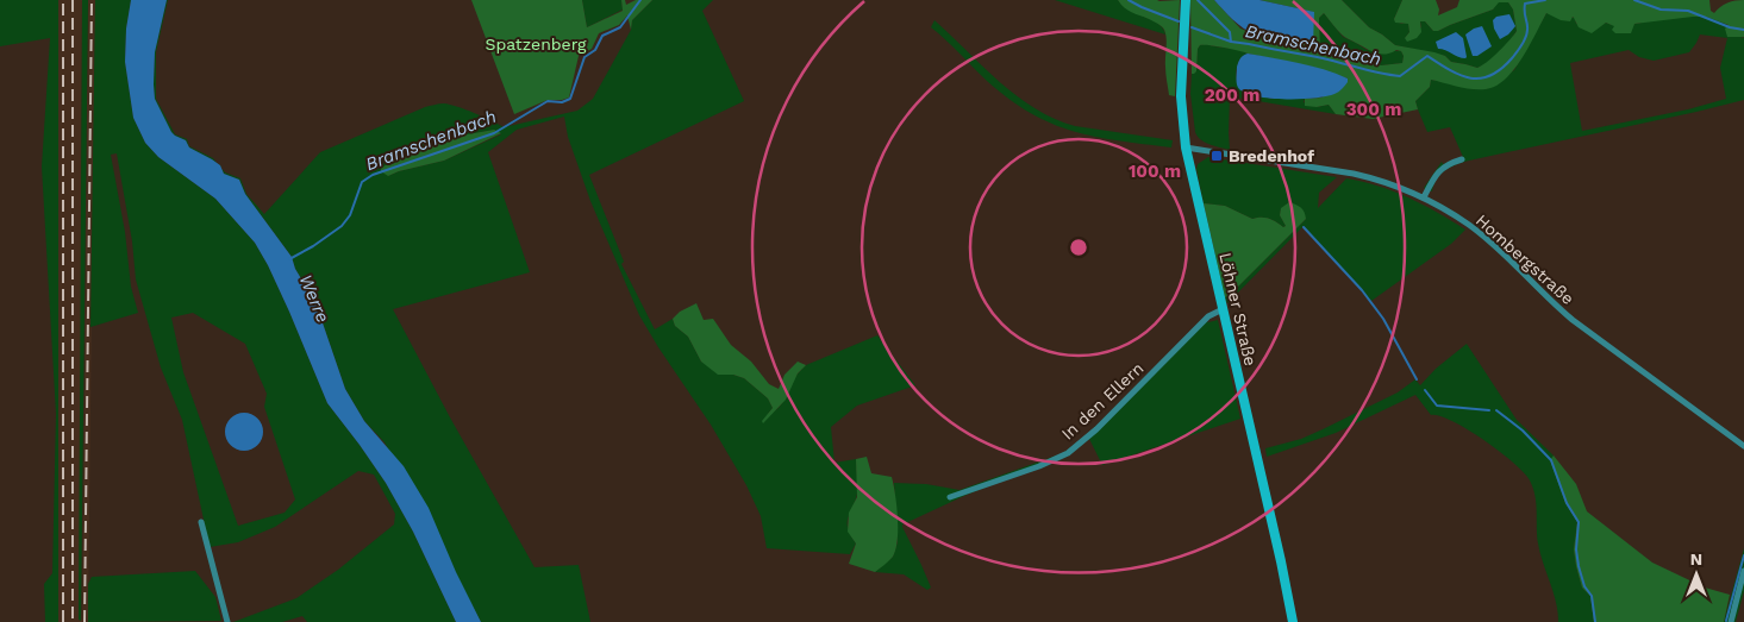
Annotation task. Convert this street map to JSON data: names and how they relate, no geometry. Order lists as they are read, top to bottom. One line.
{"streets":{"main road":["Löhner Straße"],"street":["Hombergstraße","In den Ellern"]},"crossings":[["Hombergstraße","Löhner Straße"],["Löhner Straße","In den Ellern"]],"water":["Bramschenbach","Werre"],"parks":["Spatzenberg"],"places":{"transit":["Bredenhof"]},"north":"top","rings":["200 m","300 m","100 m"]}
